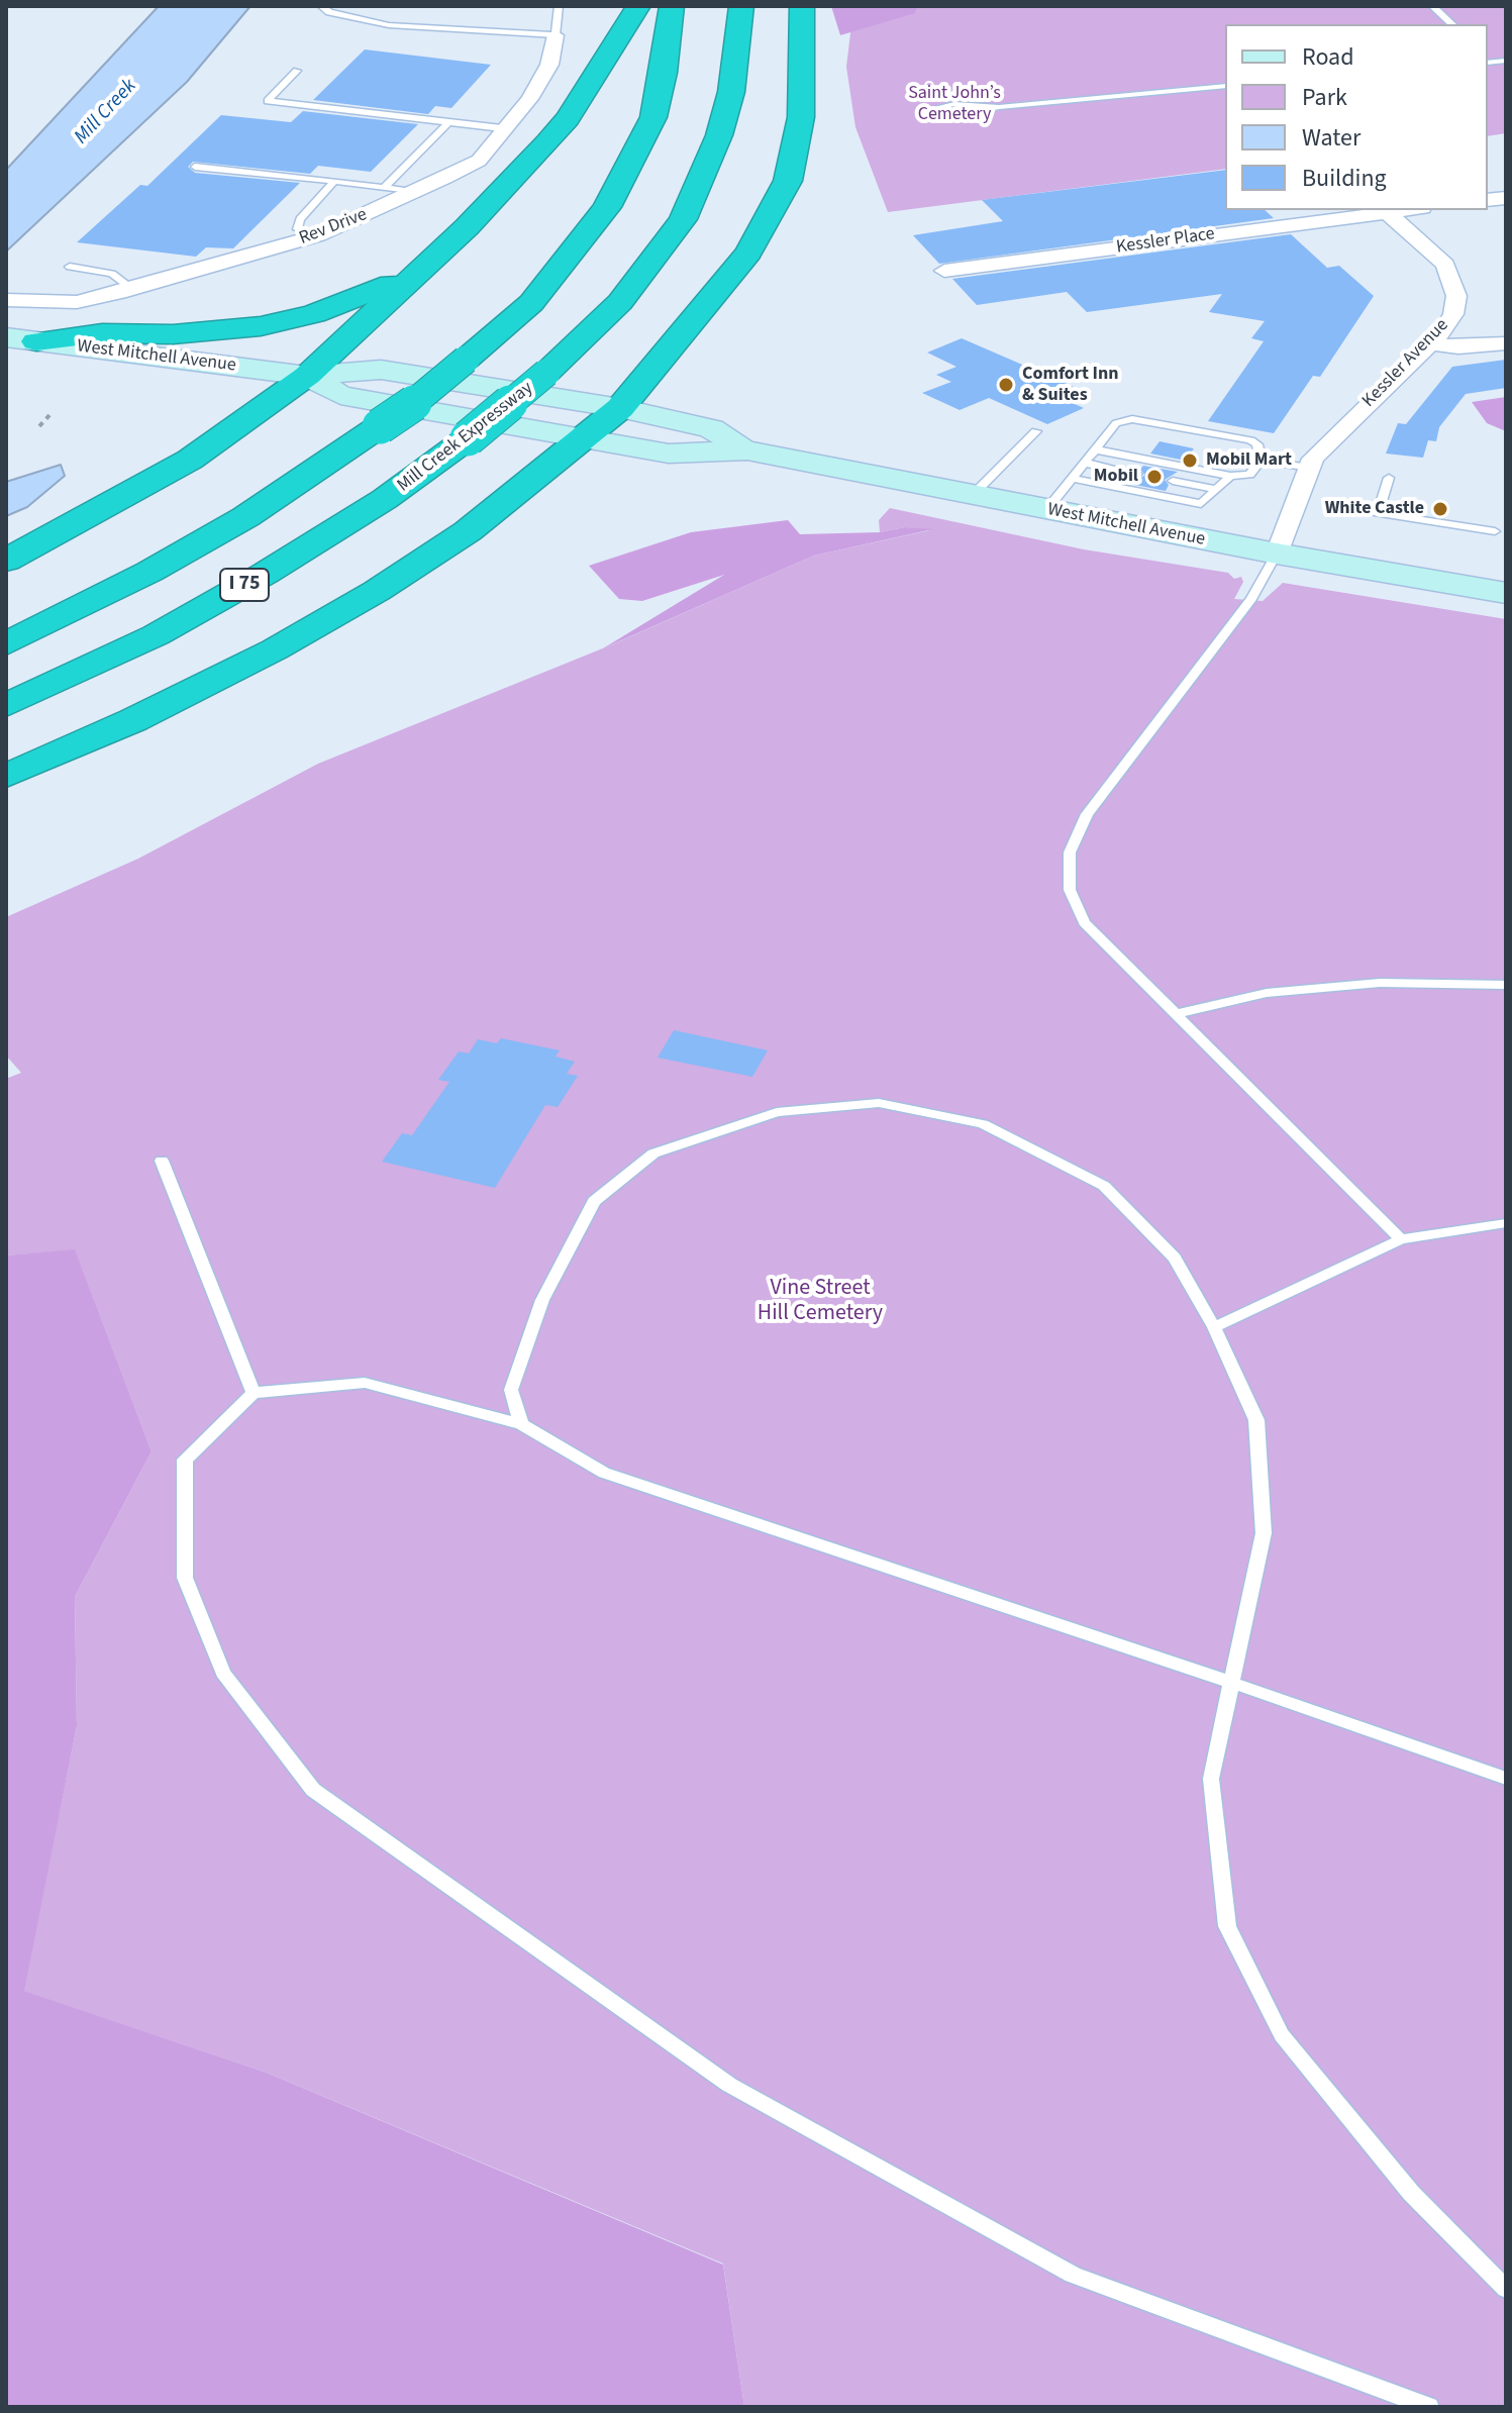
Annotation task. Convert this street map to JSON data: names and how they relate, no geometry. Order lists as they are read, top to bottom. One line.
{"streets":{"highway":["Mill Creek Expressway","I 75"],"main road":["West Mitchell Avenue"],"street":["Rev Drive","Kessler Place","Kessler Avenue"]},"crossings":[["Kessler Place","Kessler Avenue"],["West Mitchell Avenue","Kessler Avenue"]],"water":["Mill Creek"],"parks":["Saint John’s Cemetery","Vine Street Hill Cemetery"],"places":["Comfort Inn & Suites","Mobil Mart","Mobil","White Castle"],"legend":["Road","Park","Water","Building"]}
